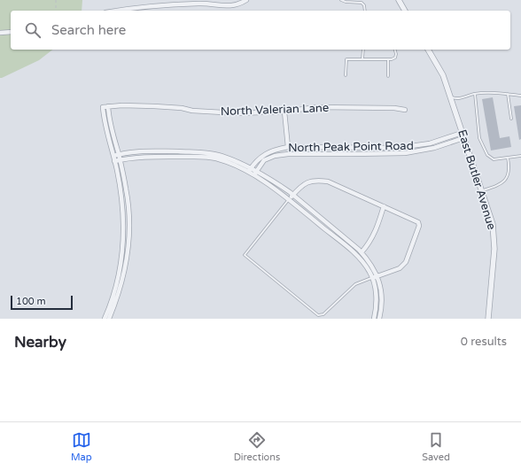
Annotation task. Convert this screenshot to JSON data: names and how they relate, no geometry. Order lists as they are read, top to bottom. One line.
{"streets":{"street":["North Valerian Lane","North Peak Point Road","East Butler Avenue"]},"crossings":[["North Peak Point Road","East Butler Avenue"]],"scale_bar":"100 m","page":{"search":"Search here","scale":"100 m","heading":["Nearby","0 results"],"nav":["Map","Directions","Saved"]}}
